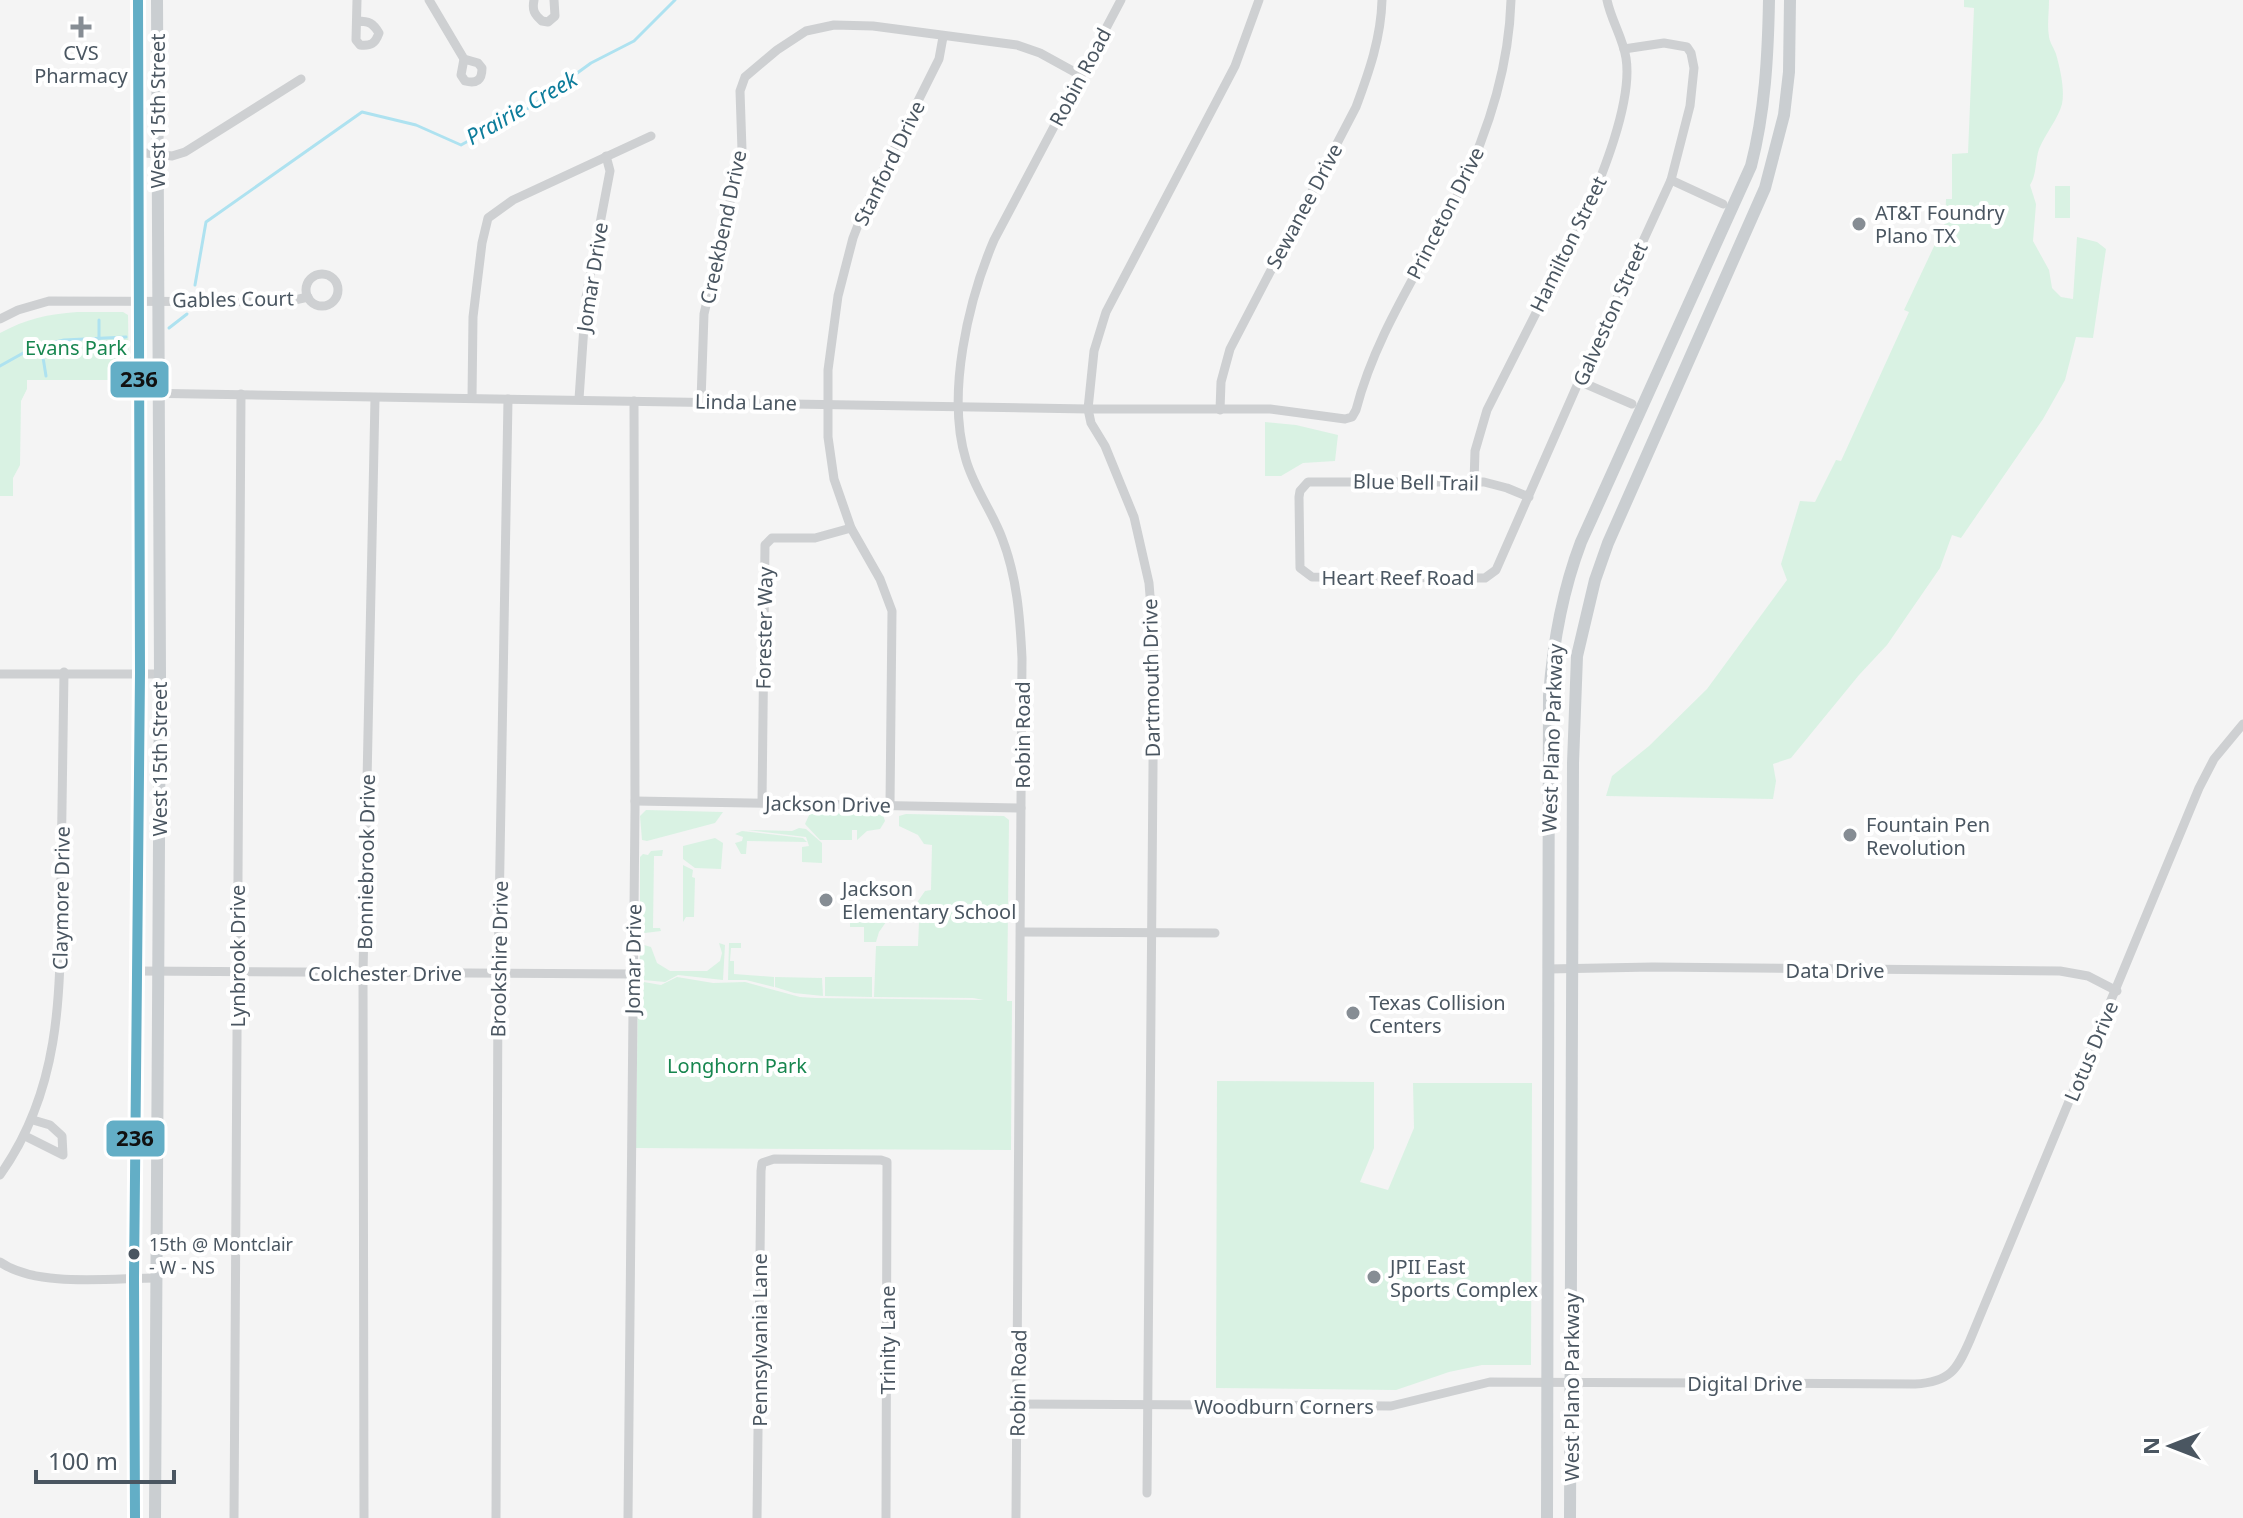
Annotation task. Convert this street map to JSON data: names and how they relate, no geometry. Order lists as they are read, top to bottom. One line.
{"streets":{"main road":["West 15th Street","West Plano Parkway"],"street":["Robin Road","Stanford Drive","Sewanee Drive","Princeton Drive","Creekbend Drive","Hamilton Street","Jomar Drive","Gables Court","Galveston Street","Linda Lane","Blue Bell Trail","Heart Reef Road","Forester Way","Dartmouth Drive","Jackson Drive","Bonniebrook Drive","Claymore Drive","Lynbrook Drive","Brookshire Drive","Data Drive","Colchester Drive","Lotus Drive","Pennsylvania Lane","Trinity Lane","Digital Drive","Woodburn Corners"]},"crossings":[["Robin Road","Creekbend Drive"],["Robin Road","Linda Lane"],["Robin Road","Jackson Drive"],["Robin Road","Woodburn Corners"],["West 15th Street","Gables Court"],["West 15th Street","Linda Lane"],["West 15th Street","Colchester Drive"],["Stanford Drive","Creekbend Drive"],["Stanford Drive","Linda Lane"],["Stanford Drive","Forester Way"],["Stanford Drive","Jackson Drive"],["Sewanee Drive","Linda Lane"],["Princeton Drive","Linda Lane"],["Creekbend Drive","Linda Lane"],["Hamilton Street","Galveston Street"],["Hamilton Street","Blue Bell Trail"],["Jomar Drive","Linda Lane"],["Jomar Drive","Jackson Drive"],["Jomar Drive","Colchester Drive"],["Galveston Street","Blue Bell Trail"],["Galveston Street","Heart Reef Road"],["Linda Lane","Dartmouth Drive"],["Linda Lane","Bonniebrook Drive"],["Linda Lane","Lynbrook Drive"],["Linda Lane","Brookshire Drive"],["Blue Bell Trail","Heart Reef Road"],["Forester Way","Jackson Drive"],["Dartmouth Drive","Woodburn Corners"],["West Plano Parkway","Data Drive"],["West Plano Parkway","Digital Drive"],["West Plano Parkway","Woodburn Corners"],["Bonniebrook Drive","Colchester Drive"],["Lynbrook Drive","Colchester Drive"],["Brookshire Drive","Colchester Drive"],["Data Drive","Lotus Drive"],["Lotus Drive","Digital Drive"],["Pennsylvania Lane","Trinity Lane"],["Digital Drive","Woodburn Corners"]],"water":["Prairie Creek"],"parks":["Evans Park","Longhorn Park"],"places":{"health":["CVS Pharmacy"],"other":["AT&T Foundry Plano TX","Fountain Pen Revolution","Jackson Elementary School","Texas Collision Centers","15th @ Montclair - W - NS","JPII East Sports Complex"]},"lines":["transit line 236"],"scale_bar":"100 m","north":"left"}
